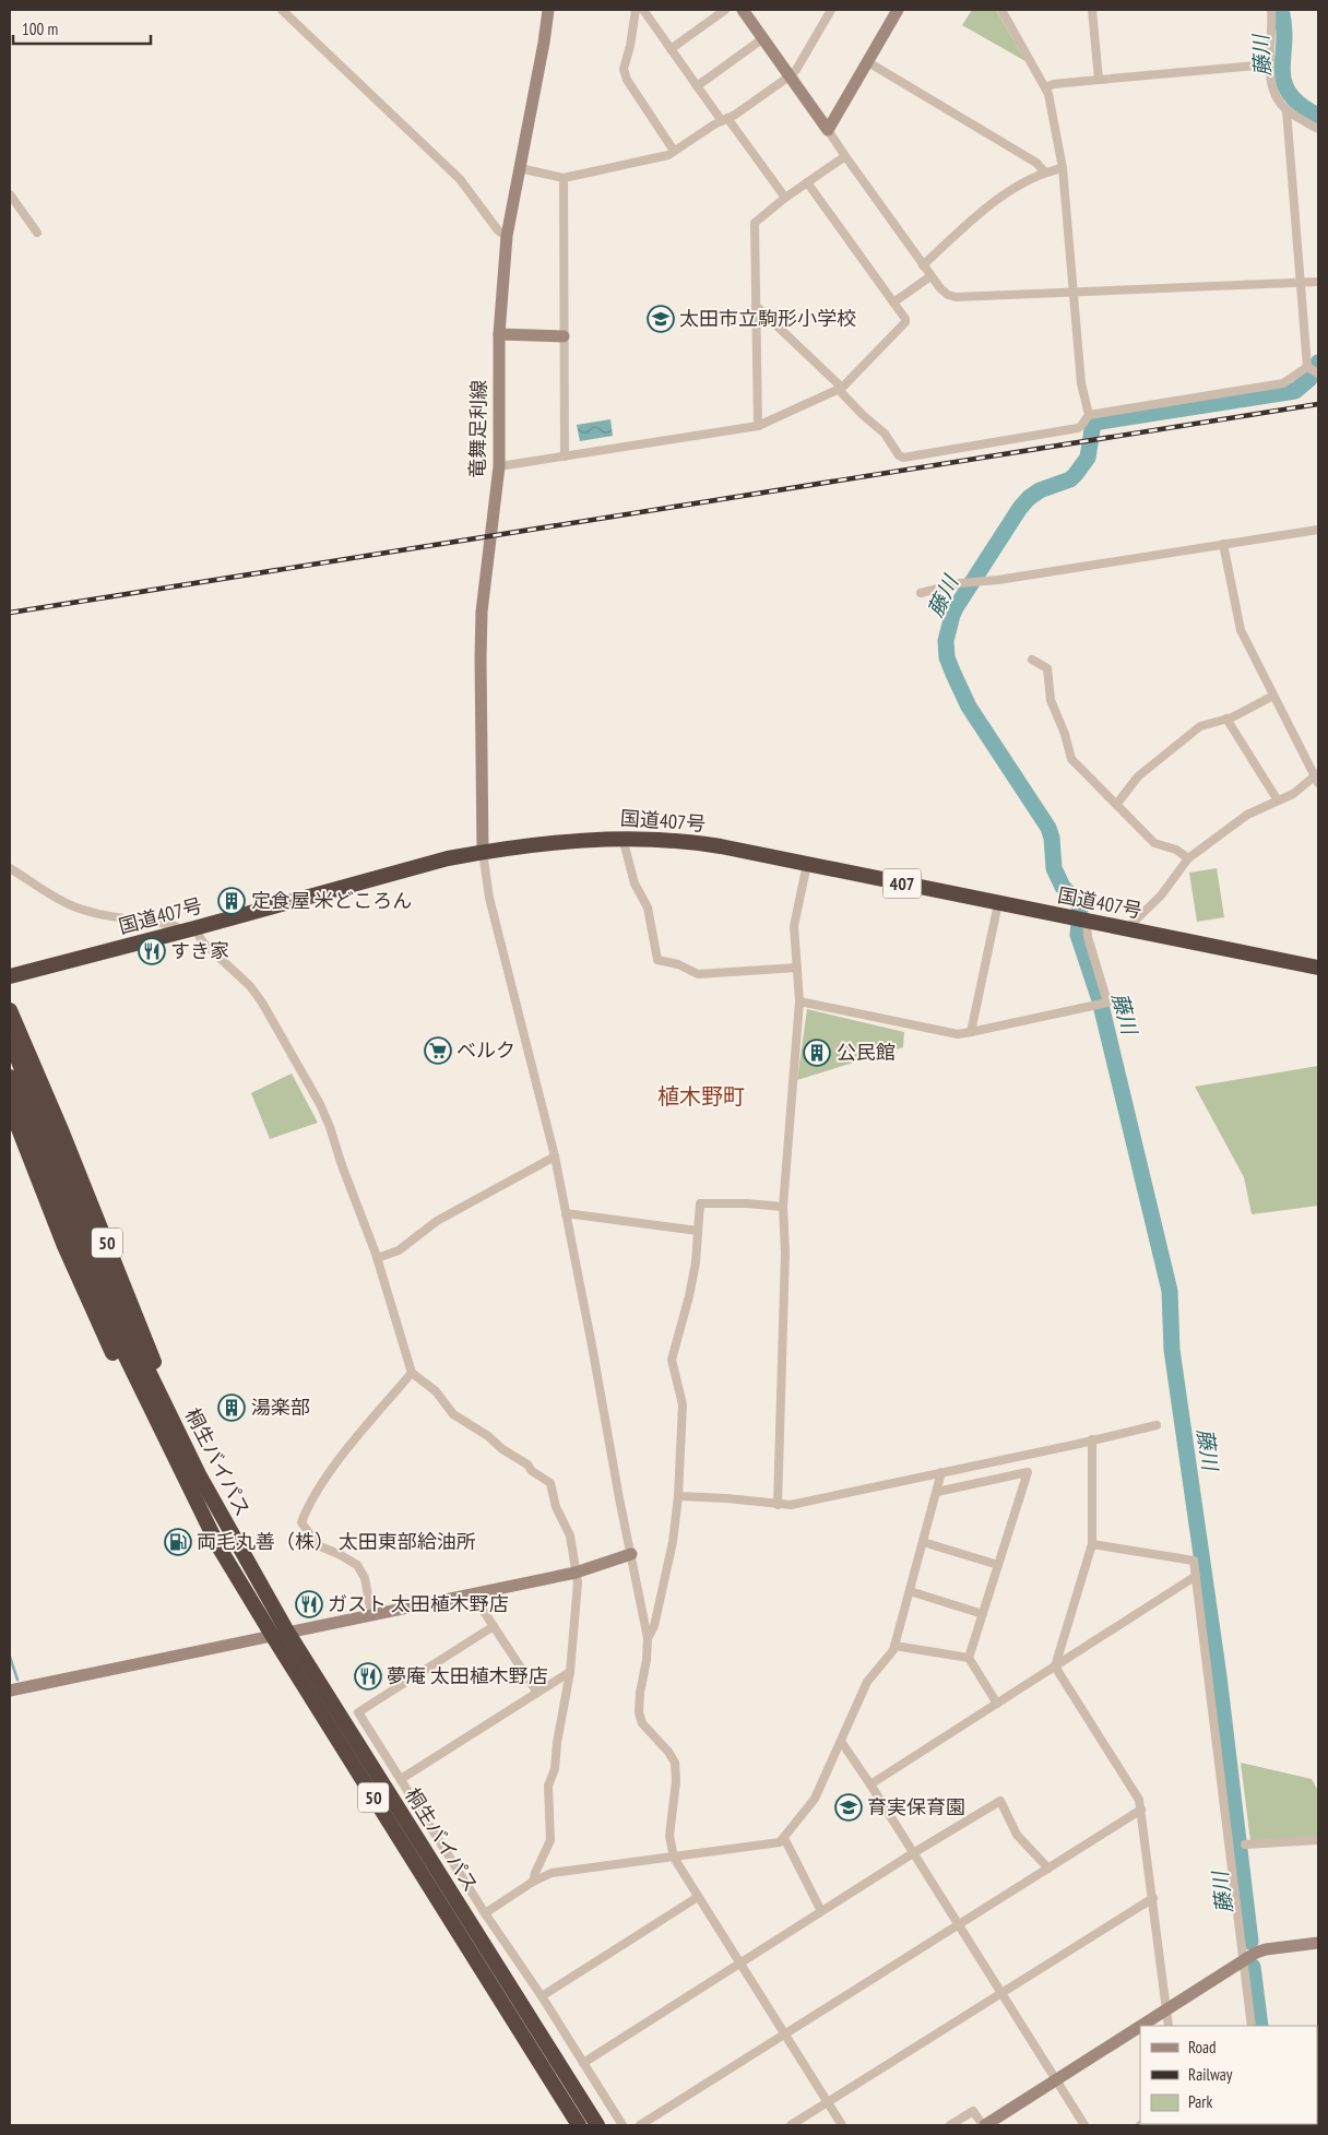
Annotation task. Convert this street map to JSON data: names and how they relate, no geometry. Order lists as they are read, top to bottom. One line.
{"streets":{"highway":["国道407号","407","50","桐生バイパス"],"street":["竜舞足利線"]},"crossings":[["竜舞足利線","国道407号"],["50","桐生バイパス"]],"districts":["植木野町"],"water":["藤川"],"places":{"school or university":["太田市立駒形小学校","育実保育園"],"building":["定食屋 米どころん","公民館","湯楽部"],"restaurant":["すき家","ガスト 太田植木野店","夢庵 太田植木野店"],"supermarket":["ベルク"],"fuel station":["両毛丸善（株） 太田東部給油所"]},"legend":["Road","Railway","Park"],"scale_bar":"100 m"}
